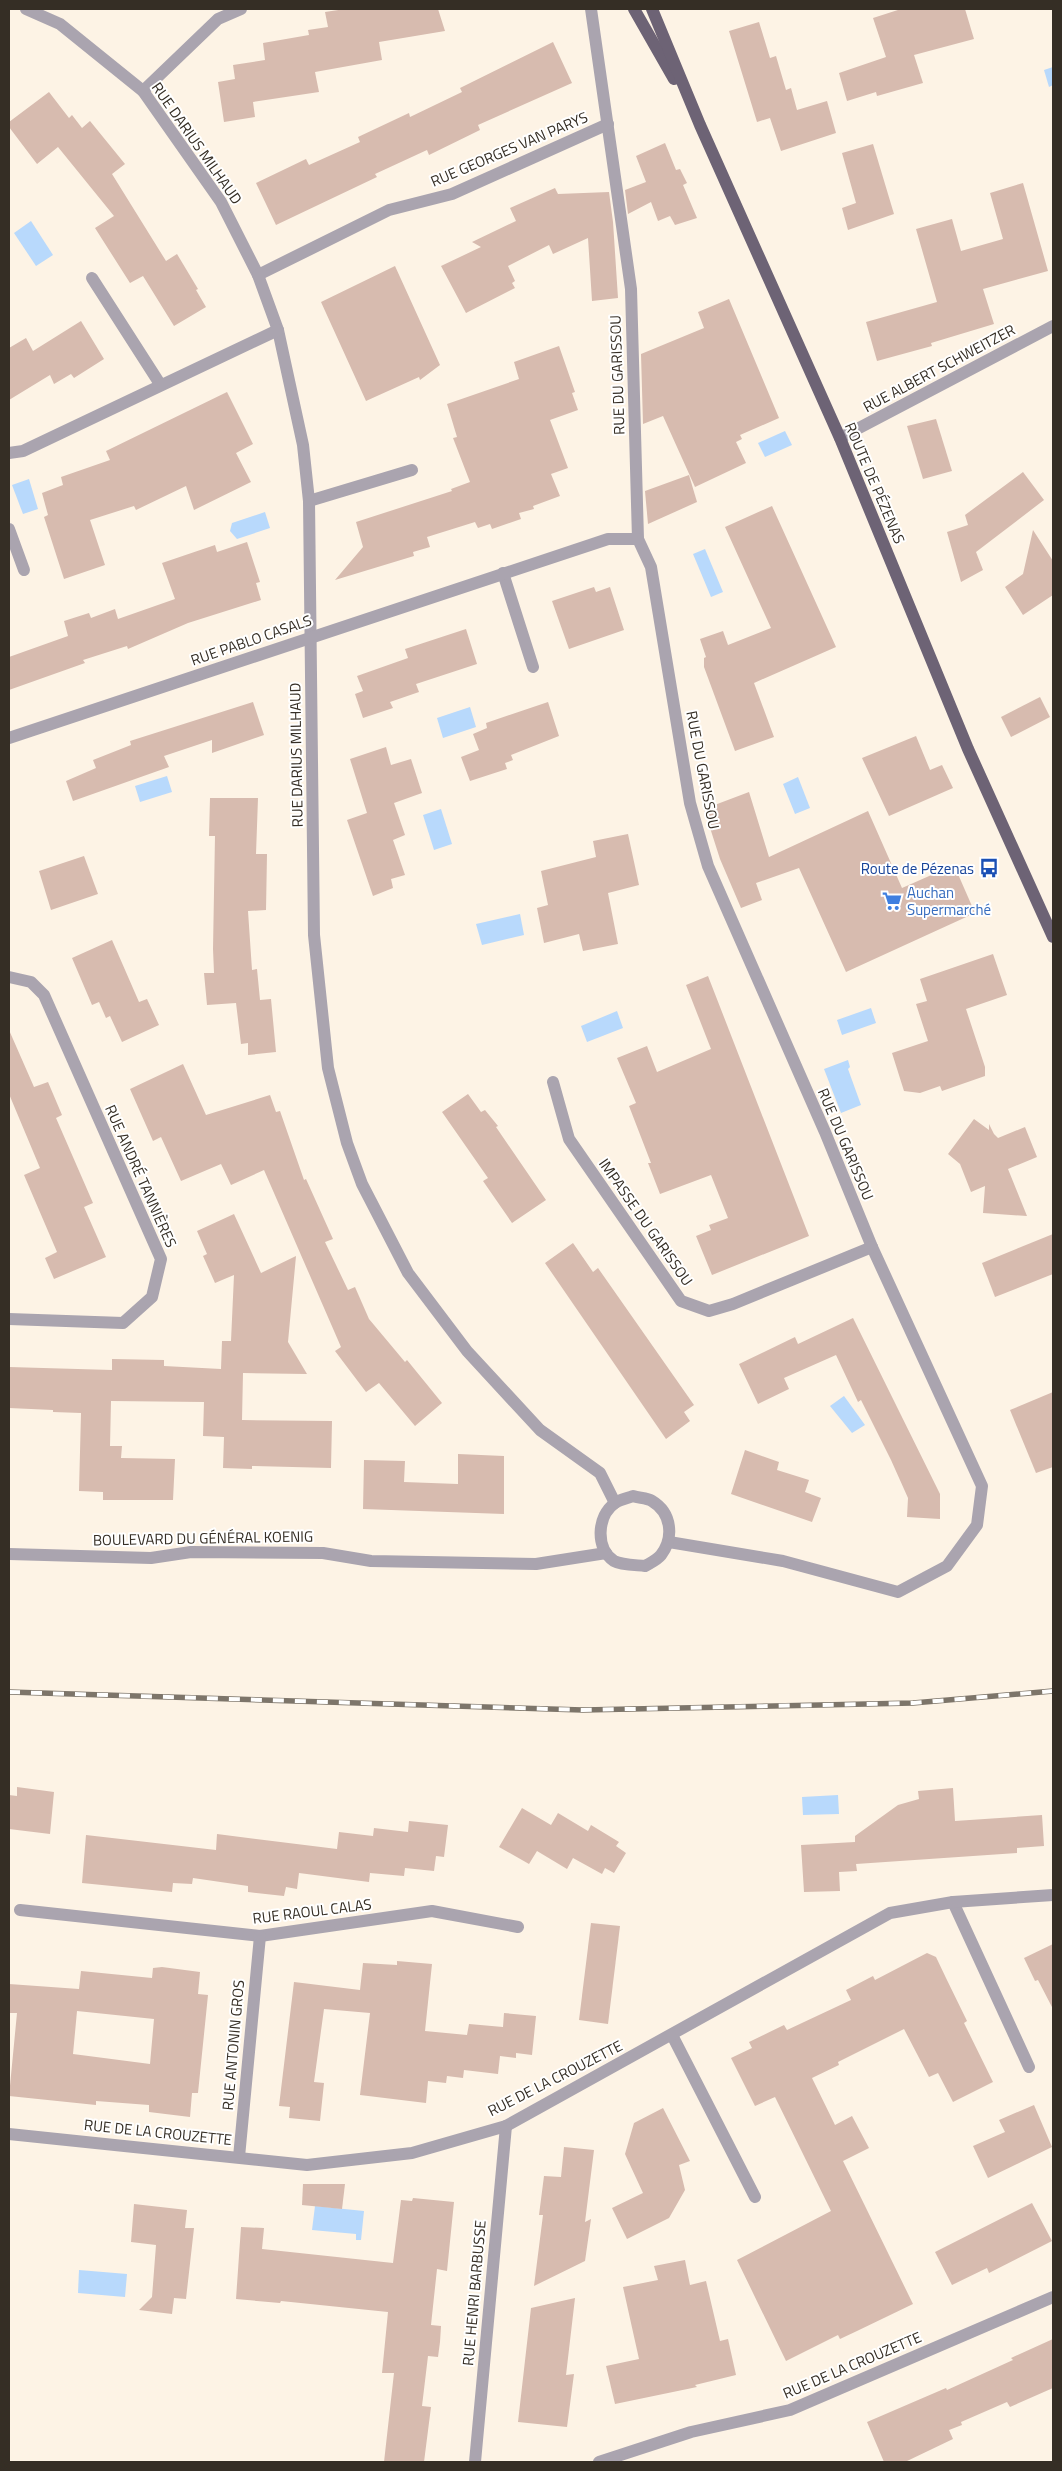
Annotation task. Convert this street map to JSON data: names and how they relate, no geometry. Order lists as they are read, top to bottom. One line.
{"streets":{"main road":["ROUTE DE PÉZENAS"],"street":["RUE DARIUS MILHAUD","RUE GEORGES VAN PARYS","RUE ALBERT SCHWEITZER","RUE DU GARISSOU","RUE PABLO CASALS","RUE ANDRÉ TANNIÈRES","IMPASSE DU GARISSOU","BOULEVARD DU GÉNÉRAL KOENIG","RUE RAOUL CALAS","RUE ANTONIN GROS","RUE DE LA CROUZETTE","RUE HENRI BARBUSSE"]},"crossings":[["RUE DARIUS MILHAUD","RUE GEORGES VAN PARYS"],["RUE DARIUS MILHAUD","RUE DU GARISSOU"],["RUE DARIUS MILHAUD","RUE PABLO CASALS"],["RUE DARIUS MILHAUD","BOULEVARD DU GÉNÉRAL KOENIG"],["RUE GEORGES VAN PARYS","RUE DU GARISSOU"],["RUE ALBERT SCHWEITZER","ROUTE DE PÉZENAS"],["RUE DU GARISSOU","RUE PABLO CASALS"],["RUE DU GARISSOU","IMPASSE DU GARISSOU"],["RUE DU GARISSOU","BOULEVARD DU GÉNÉRAL KOENIG"],["RUE RAOUL CALAS","RUE ANTONIN GROS"],["RUE ANTONIN GROS","RUE DE LA CROUZETTE"],["RUE DE LA CROUZETTE","RUE HENRI BARBUSSE"]],"places":{"bus stop":["Route de Pézenas"],"supermarket":["Auchan Supermarché"]}}
